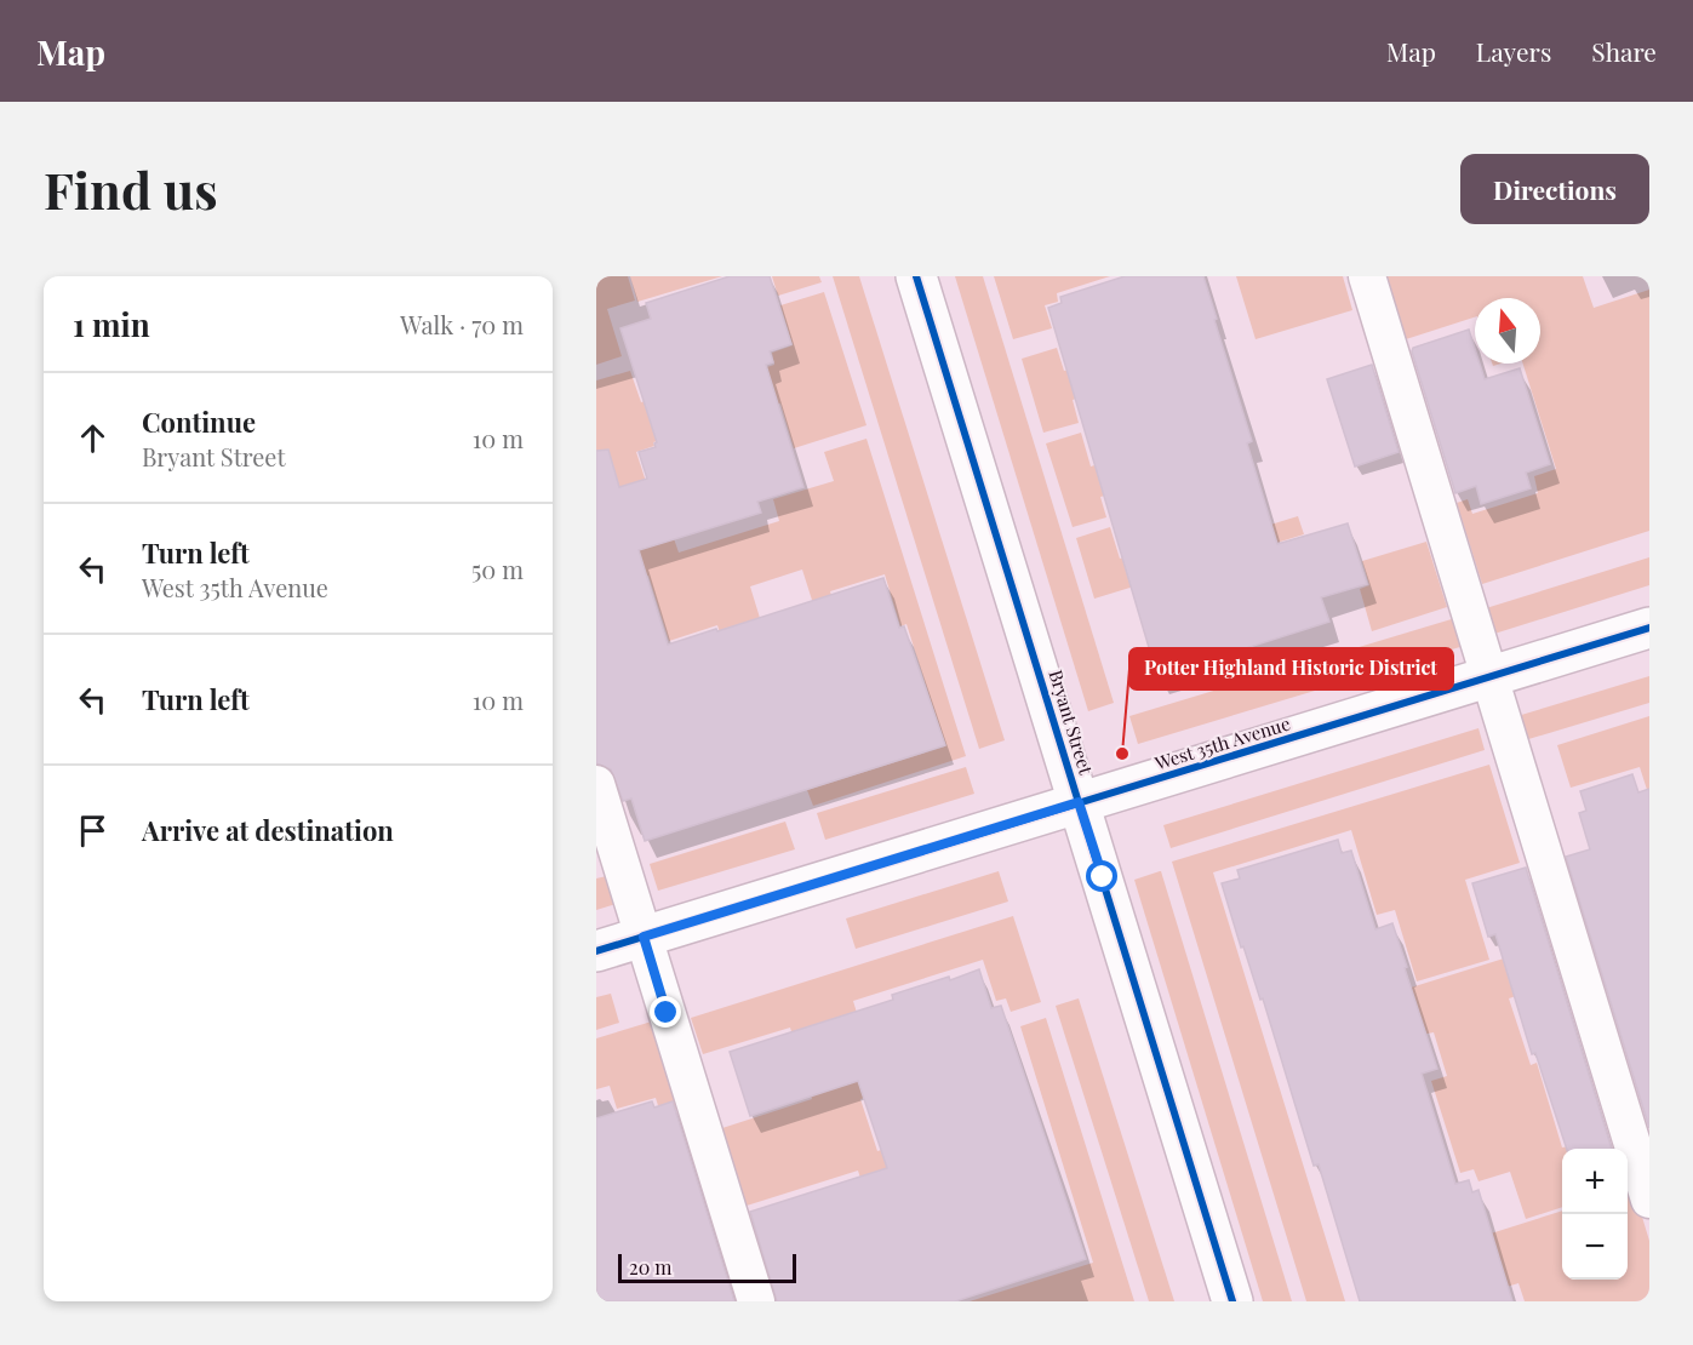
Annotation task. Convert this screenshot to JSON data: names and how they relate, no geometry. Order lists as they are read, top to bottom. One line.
{"streets":{"street":["Bryant Street","West 35th Avenue"]},"crossings":[["Bryant Street","West 35th Avenue"]],"places":["Potter Highland Historic District"],"scale_bar":"20 m","north":"top","page":{"header":"Map","nav":["Map","Layers","Share"],"buttons":"Directions","title":"Find us","heading":["1 min","Walk · 70 m"],"list":[["Continue","Bryant Street","10 m"],["Turn left","West 35th Avenue","50 m"],["Turn left","10 m"],"Arrive at destination"],"map_buttons":["+","−"],"scale":"20 m"}}
